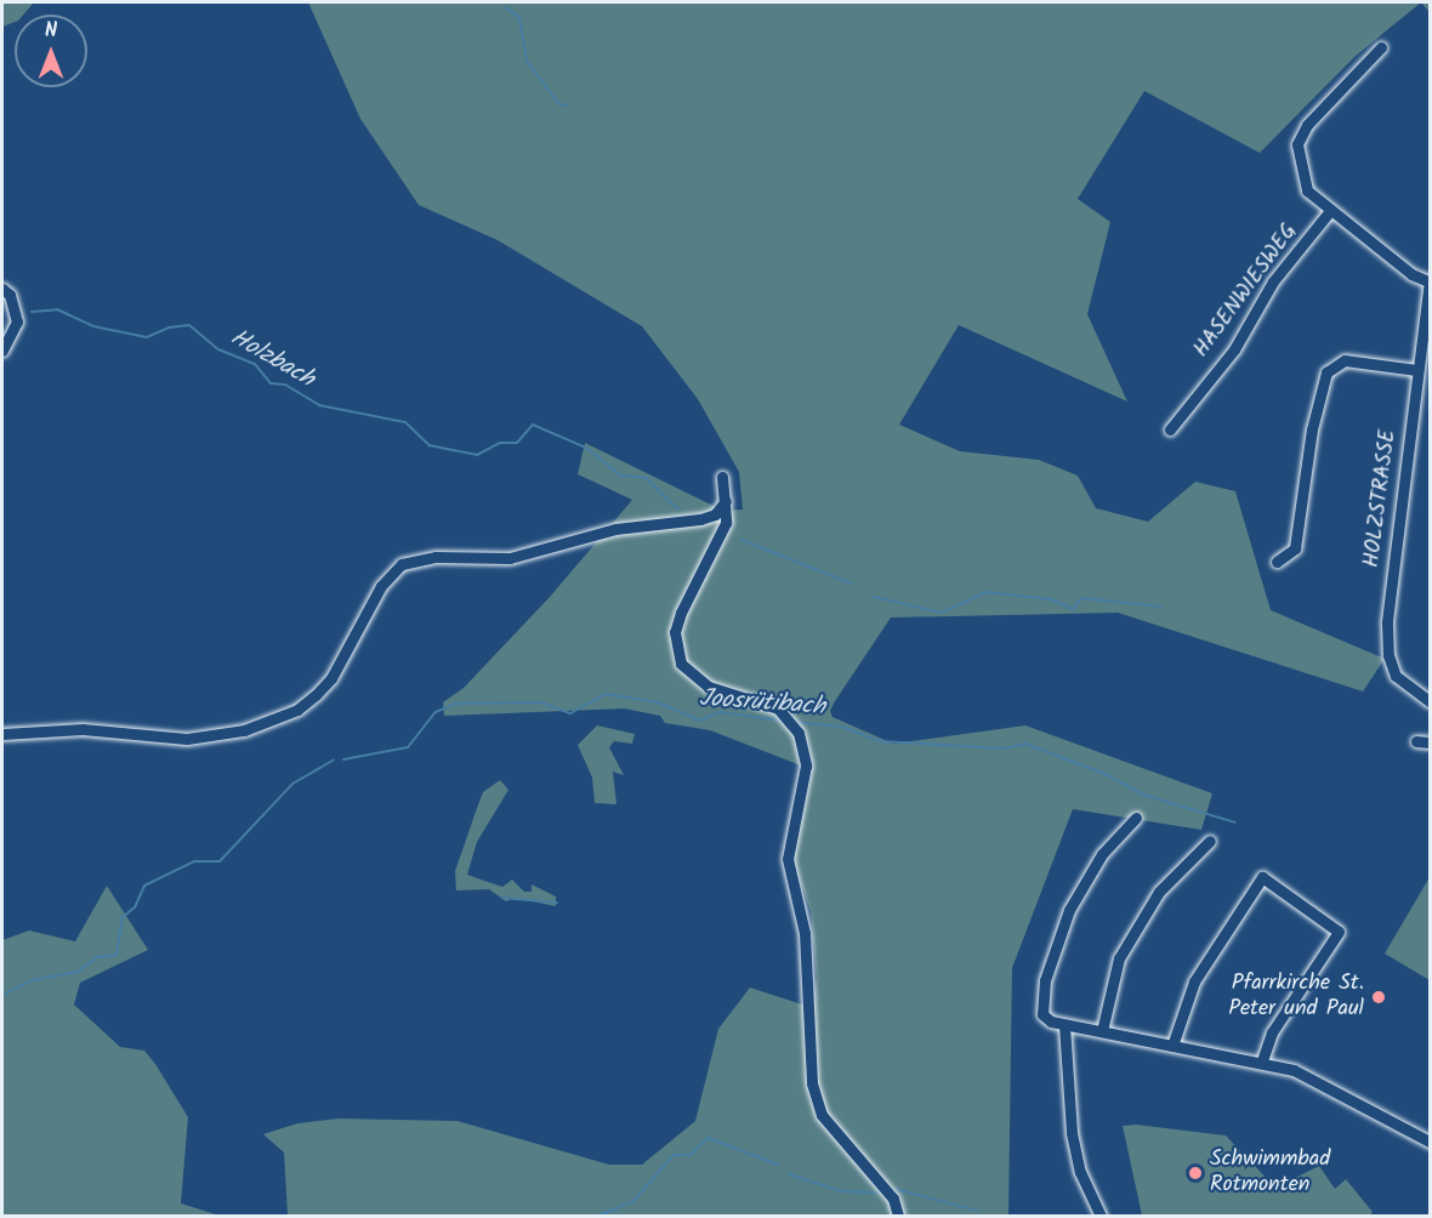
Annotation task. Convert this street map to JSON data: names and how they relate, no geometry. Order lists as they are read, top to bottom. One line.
{"streets":{"street":["HASENWIESWEG","HOLZSTRASSE"]},"crossings":[["HASENWIESWEG","HOLZSTRASSE"]],"water":["Holzbach","Joosrütibach"],"places":["Pfarrkirche St. Peter und Paul","Schwimmbad Rotmonten"],"north":"top"}
